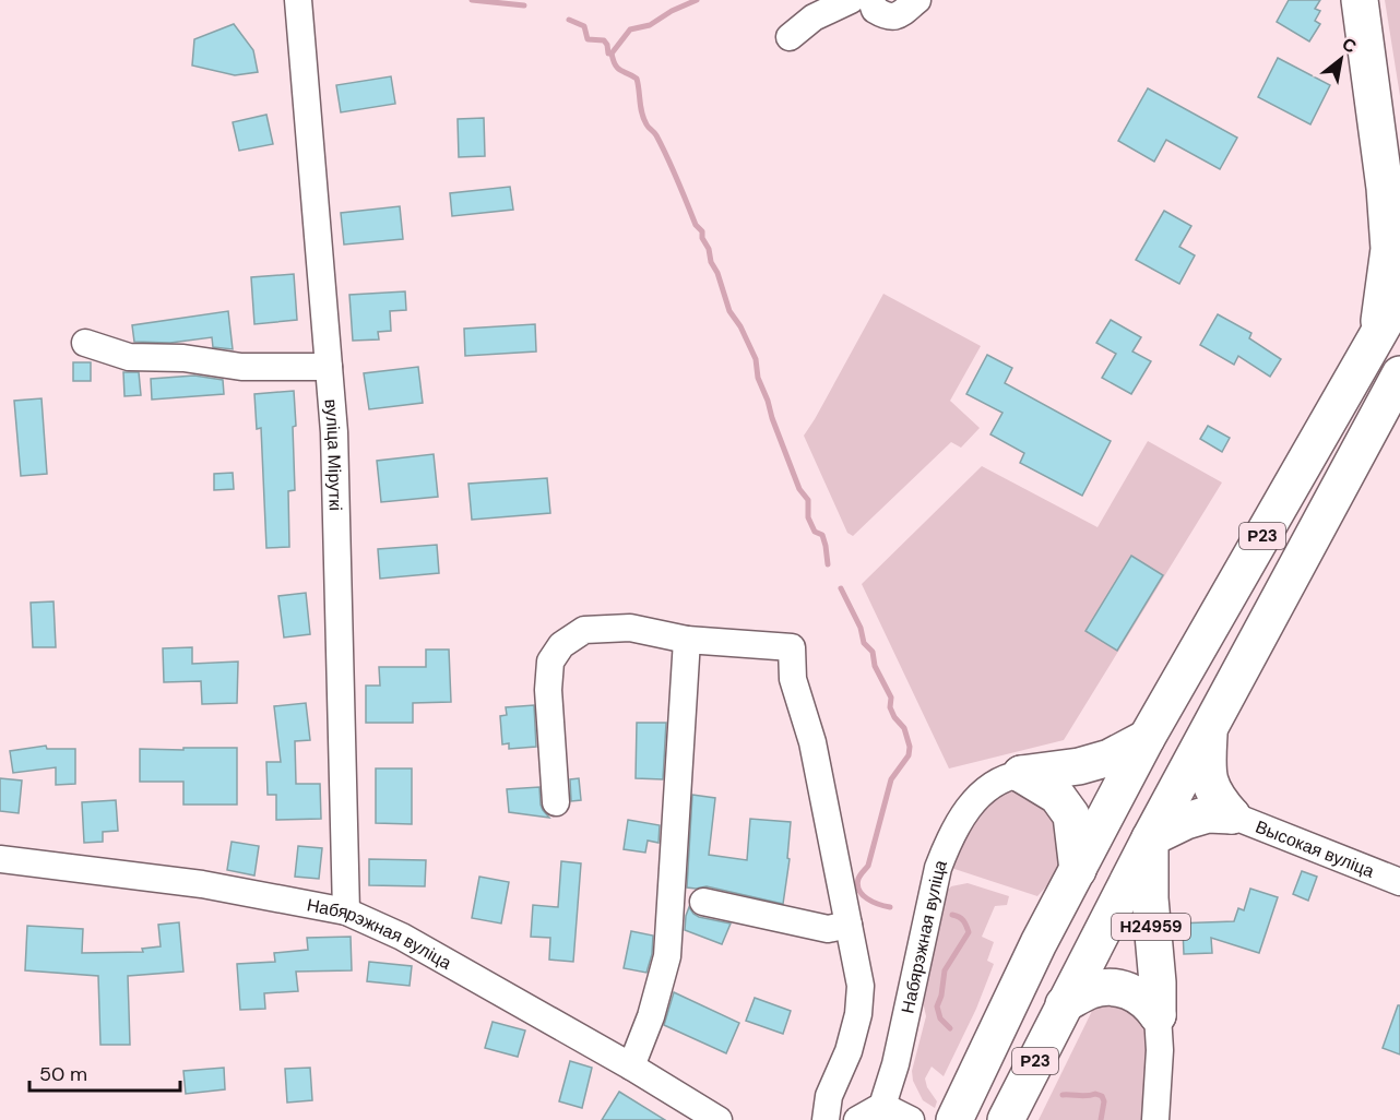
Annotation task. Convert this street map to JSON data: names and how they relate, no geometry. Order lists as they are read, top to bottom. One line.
{"streets":{"highway":["Р23","Н24959"],"street":["вуліца Міруткі","Высокая вуліца","Набярэжная вуліца"]},"crossings":[["вуліца Міруткі","Набярэжная вуліца"],["Р23","Н24959"]],"scale_bar":"50 m","north":"top right"}
